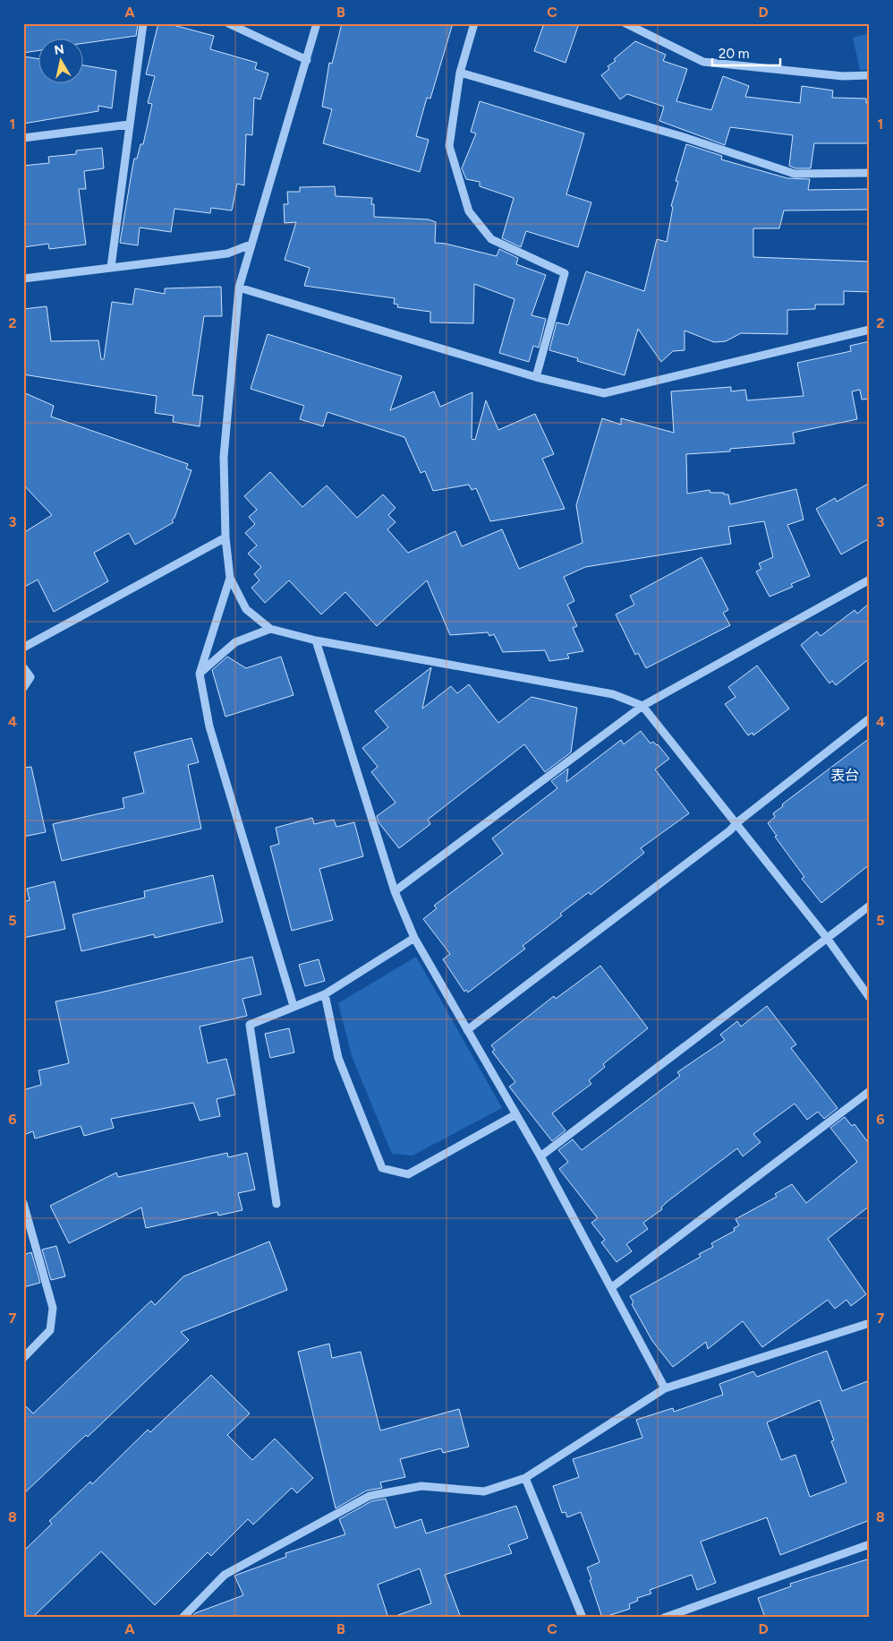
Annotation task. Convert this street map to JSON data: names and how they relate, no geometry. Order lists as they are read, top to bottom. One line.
{"districts":["表台"],"scale_bar":"20 m","north":"top","grid":{"columns":["A","B","C","D"],"rows":["1","2","3","4","5","6","7","8"]}}
